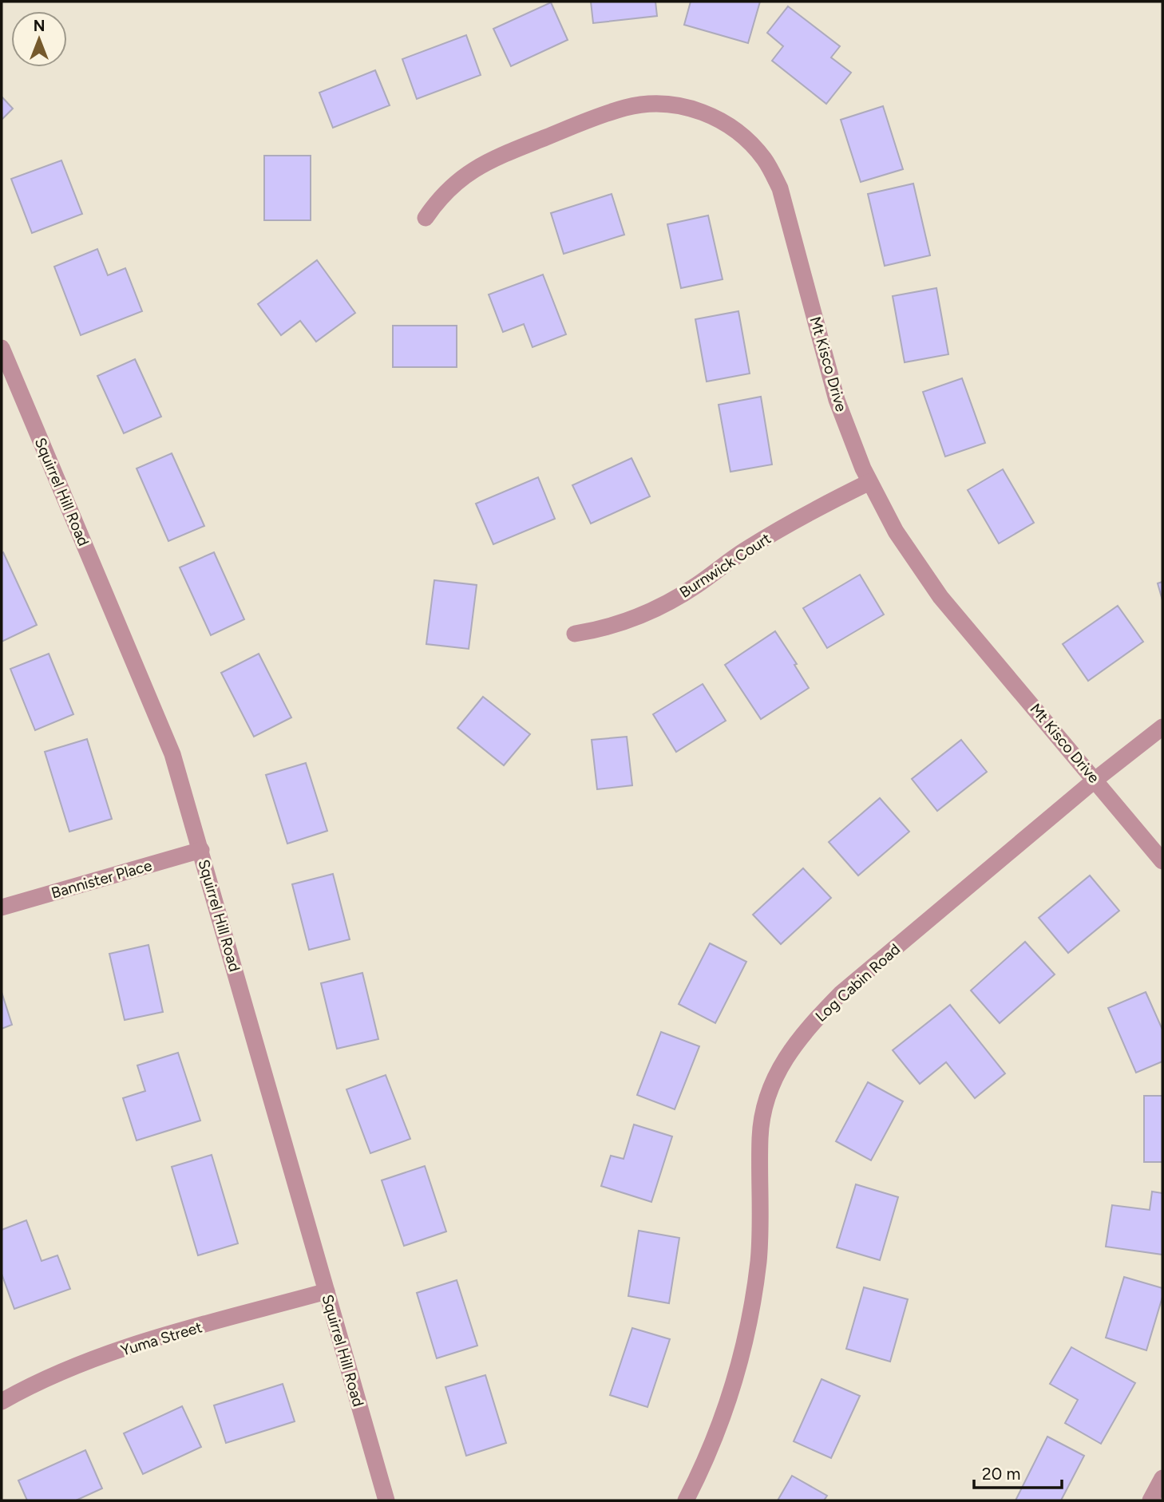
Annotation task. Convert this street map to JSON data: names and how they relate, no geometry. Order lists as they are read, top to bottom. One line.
{"streets":{"street":["Mt Kisco Drive","Squirrel Hill Road","Burnwick Court","Bannister Place","Log Cabin Road","Yuma Street"]},"crossings":[["Mt Kisco Drive","Burnwick Court"],["Mt Kisco Drive","Log Cabin Road"],["Squirrel Hill Road","Bannister Place"],["Squirrel Hill Road","Yuma Street"]],"scale_bar":"20 m","north":"top"}
